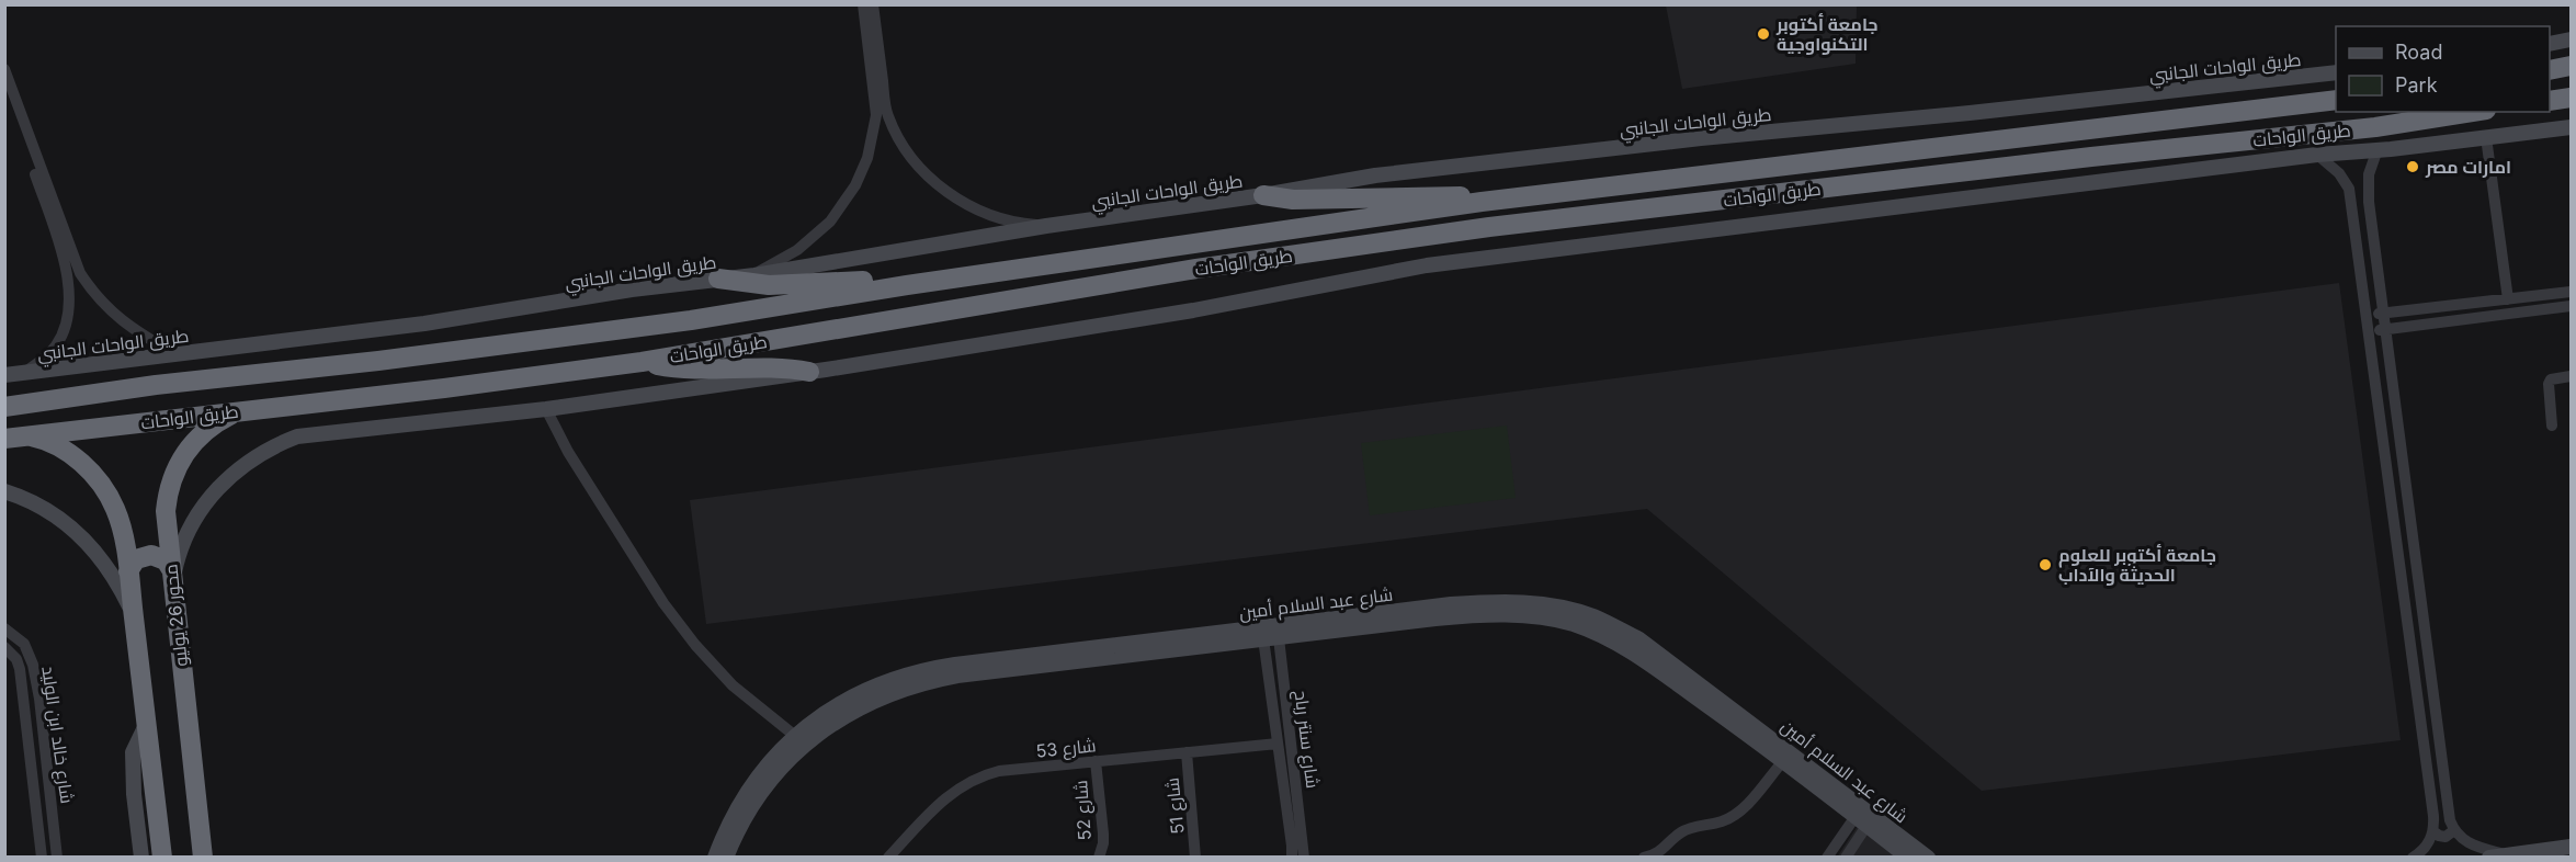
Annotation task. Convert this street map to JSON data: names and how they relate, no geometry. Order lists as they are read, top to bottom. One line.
{"streets":{"highway":["طريق الواحات","محور 26 يوليو"],"street":["طريق الواحات الجانبي","شارع عبد السلام أمين","شارع خالد ابن الوليد","شارع سنتر رباح","شارع 53","شارع 51","شارع 52"]},"crossings":[["طريق الواحات","محور 26 يوليو"],["شارع عبد السلام أمين","شارع سنتر رباح"],["شارع سنتر رباح","شارع 53"],["شارع 53","شارع 51"],["شارع 53","شارع 52"]],"places":["جامعة أكتوبر التكنواوجية","امارات مصر","جامعة أكتوبر للعلوم الحديثة والآداب"],"legend":["Road","Park"]}
